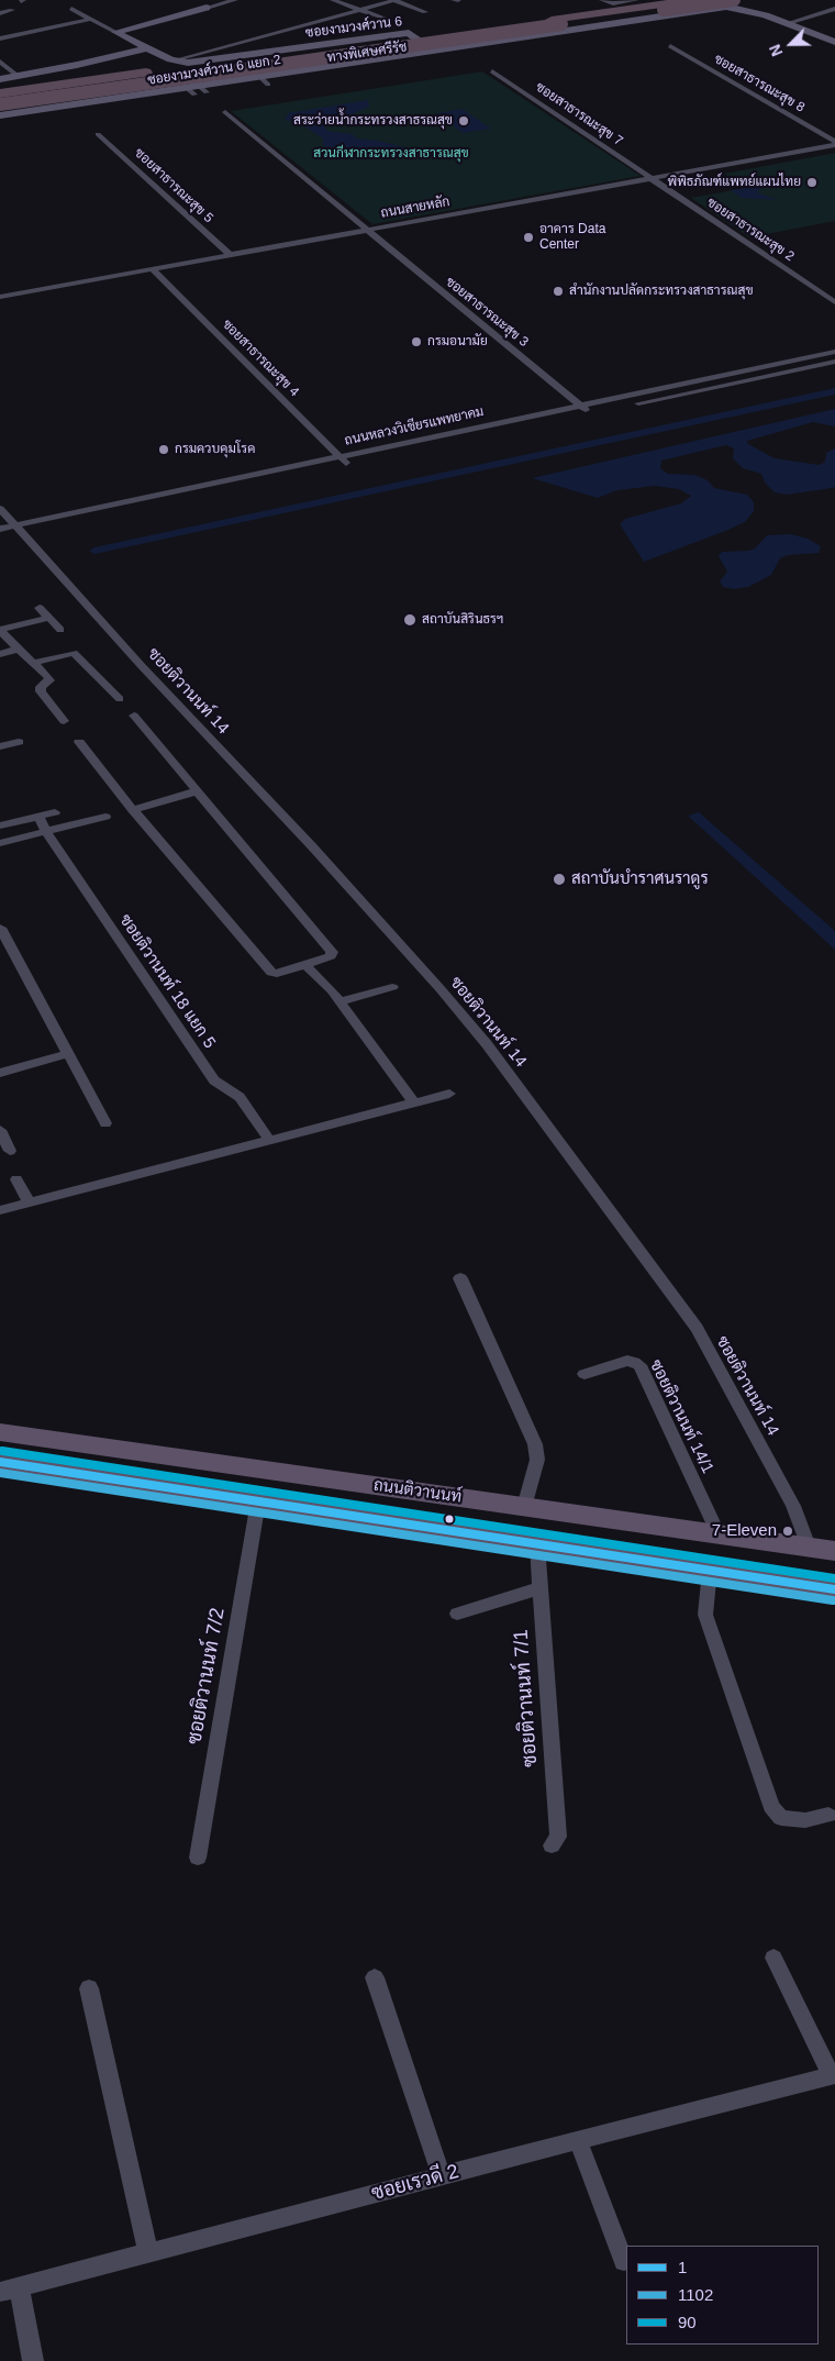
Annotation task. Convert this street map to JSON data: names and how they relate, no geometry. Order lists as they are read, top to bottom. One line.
{"streets":{"highway":["ทางพิเศษศรีรัช"],"main road":["ถนนติวานนท์"],"street":["ซอยงามวงศ์วาน 6","ซอยงามวงศ์วาน 6 แยก 2","ซอยสาธารณะสุข 8","ซอยสาธารณะสุข 7","ซอยสาธารณะสุข 5","ถนนสายหลัก","ซอยสาธารณะสุข 2","ซอยสาธารณะสุข 3","ซอยสาธารณะสุข 4","ถนนหลวงวิเชียรแพทยาคม","ซอยติวานนท์ 14","ซอยติวานนท์ 18 แยก 5","ซอยติวานนท์ 14/1","ซอยติวานนท์ 7/2","ซอยติวานนท์ 7/1","ซอยเรวดี 2"]},"crossings":[["ซอยงามวงศ์วาน 6","ซอยงามวงศ์วาน 6 แยก 2"],["ซอยสาธารณะสุข 8","ถนนสายหลัก"],["ซอยสาธารณะสุข 7","ถนนสายหลัก"],["ซอยสาธารณะสุข 7","ซอยสาธารณะสุข 2"],["ซอยสาธารณะสุข 5","ถนนสายหลัก"],["ถนนสายหลัก","ซอยสาธารณะสุข 2"],["ถนนสายหลัก","ซอยสาธารณะสุข 3"],["ถนนสายหลัก","ซอยสาธารณะสุข 4"],["ซอยสาธารณะสุข 3","ถนนหลวงวิเชียรแพทยาคม"],["ซอยสาธารณะสุข 4","ถนนหลวงวิเชียรแพทยาคม"],["ถนนหลวงวิเชียรแพทยาคม","ซอยติวานนท์ 14"],["ซอยติวานนท์ 14","ถนนติวานนท์"],["ซอยติวานนท์ 14/1","ถนนติวานนท์"],["ถนนติวานนท์","ซอยติวานนท์ 7/2"],["ถนนติวานนท์","ซอยติวานนท์ 7/1"]],"parks":["สวนกีฬากระทรวงสาธารณสุข"],"places":["สระว่ายน้ำกระทรวงสาธรณสุข","พิพิธภัณฑ์แพทย์แผนไทย","อาคาร Data Center","สำนักงานปลัดกระทรวงสาธารณสุข","กรมอนามัย","กรมควบคุมโรค","สถาบันสิรินธรฯ","สถาบันบำราศนราดูร","7-Eleven"],"lines":["transit line 90","transit line 1","transit line 1102"],"legend":["1","1102","90"],"north":"bottom left"}
